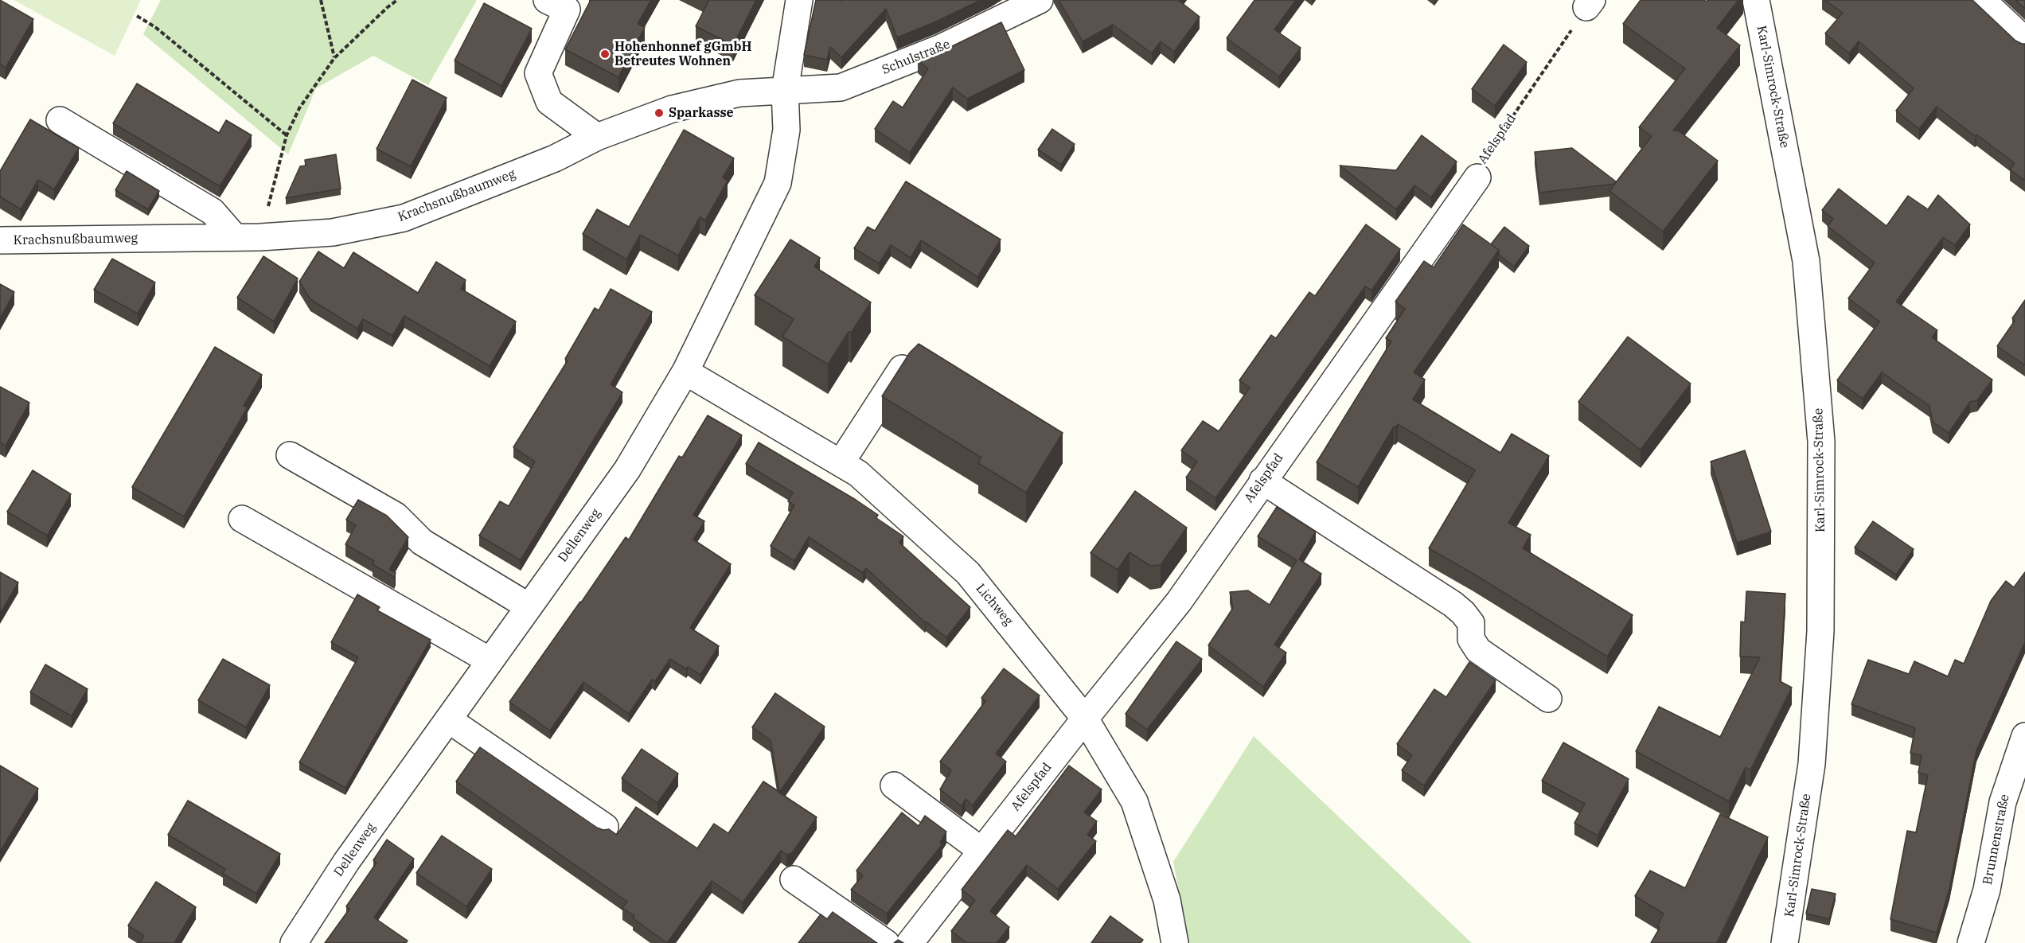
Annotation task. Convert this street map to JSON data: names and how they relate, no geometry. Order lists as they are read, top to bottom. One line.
{"streets":{"street":["Schulstraße","Karl-Simrock-Straße","Afelspfad","Krachsnußbaumweg","Dellenweg","Lichweg","Brunnenstraße"]},"crossings":[["Schulstraße","Krachsnußbaumweg"],["Schulstraße","Dellenweg"],["Afelspfad","Lichweg"],["Krachsnußbaumweg","Dellenweg"],["Dellenweg","Lichweg"]],"places":["Hohenhonnef gGmbH Betreutes Wohnen","Sparkasse"]}
